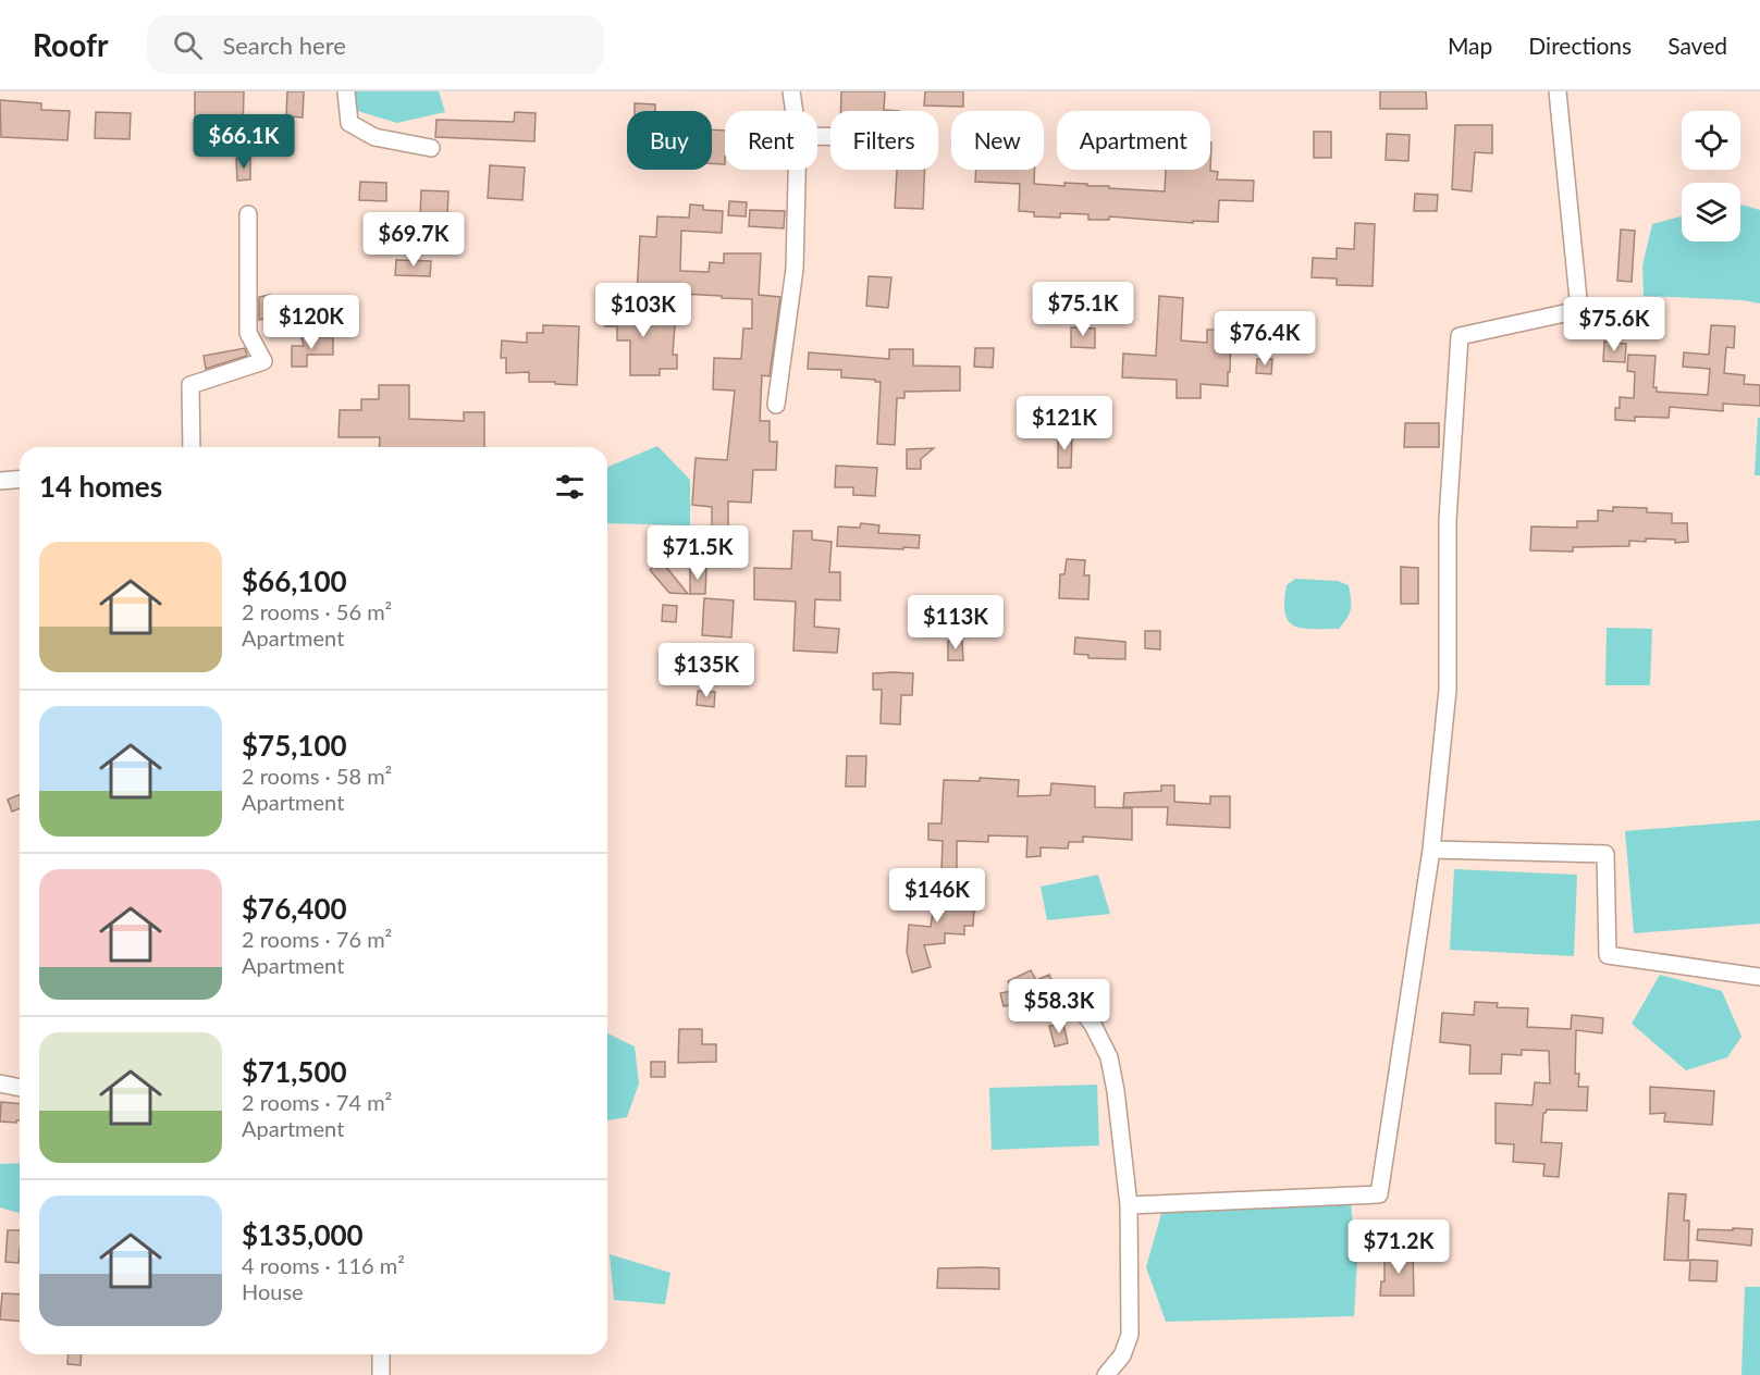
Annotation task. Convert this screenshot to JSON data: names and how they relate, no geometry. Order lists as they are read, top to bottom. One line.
{"page":{"header":"Roofr","search":"Search here","nav":["Map","Directions","Saved"],"chip":["Buy","Rent","Filters","New","Apartment"],"price":["$66.1K","$69.7K","$75.1K","$103K","$120K","$75.6K","$76.4K","$121K","$71.5K","$113K","$135K","$146K","$58.3K","$71.2K"],"heading":"14 homes","list":[{"name":"$66,100","note":"2 rooms · 56 m² · Apartment"},{"name":"$75,100","note":"2 rooms · 58 m² · Apartment"},{"name":"$76,400","note":"2 rooms · 76 m² · Apartment"},{"name":"$71,500","note":"2 rooms · 74 m² · Apartment"},{"name":"$135,000","note":"4 rooms · 116 m² · House"}]}}
